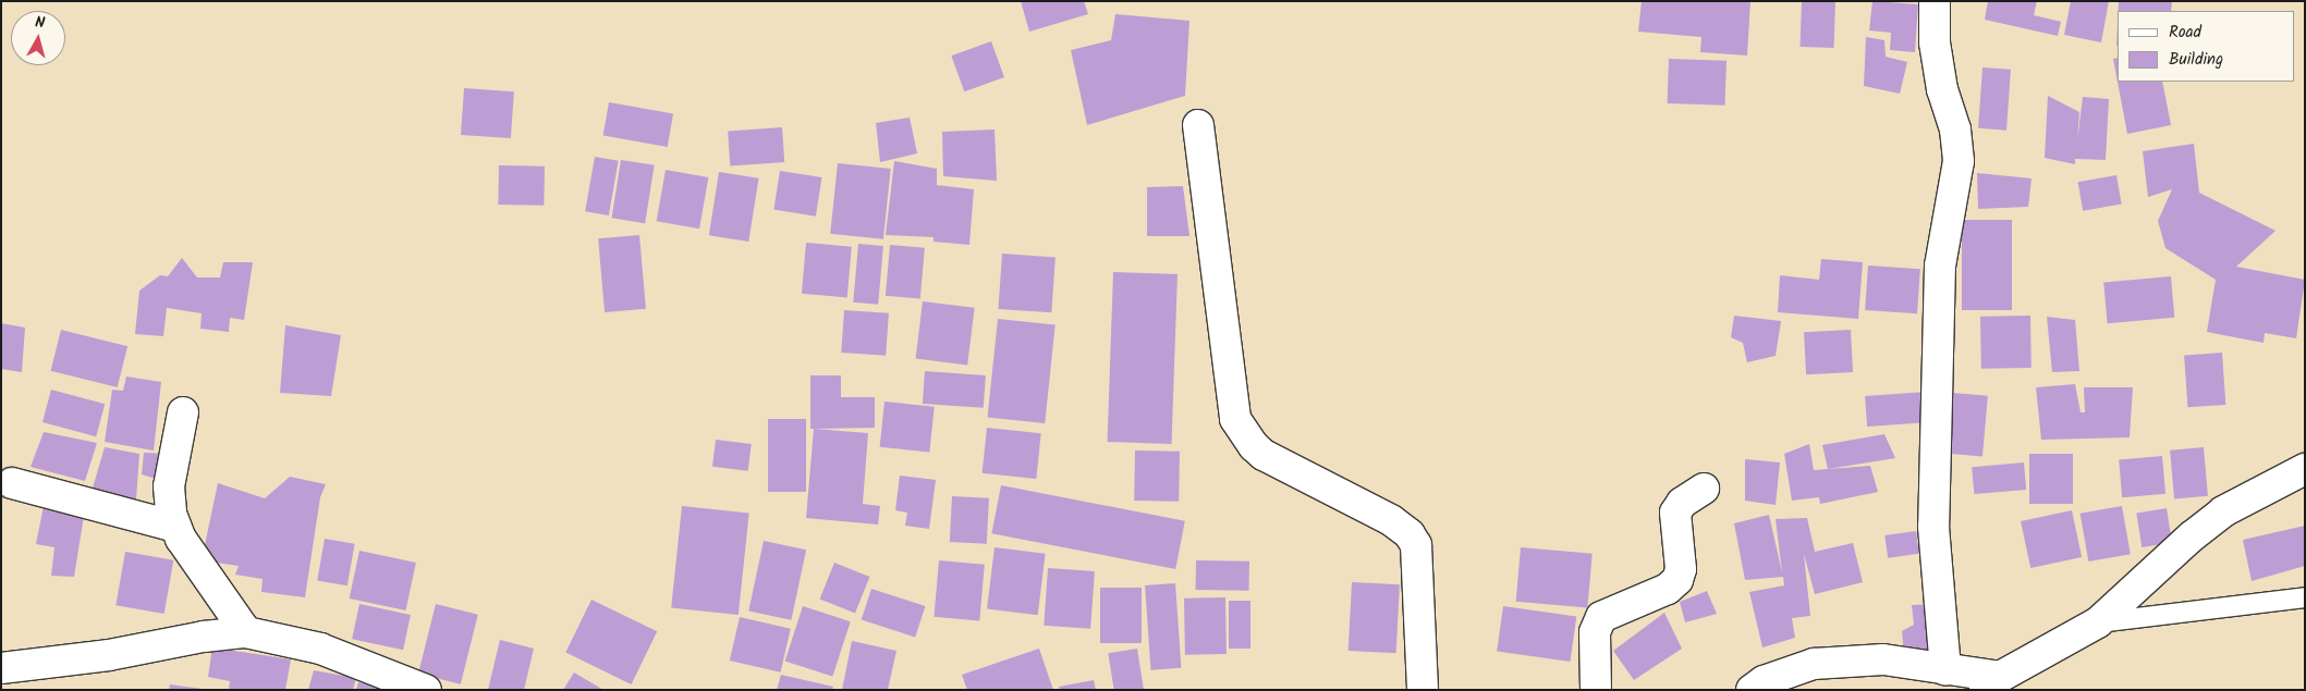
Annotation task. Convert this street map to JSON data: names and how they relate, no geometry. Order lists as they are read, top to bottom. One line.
{"legend":["Road","Building"],"north":"top"}
